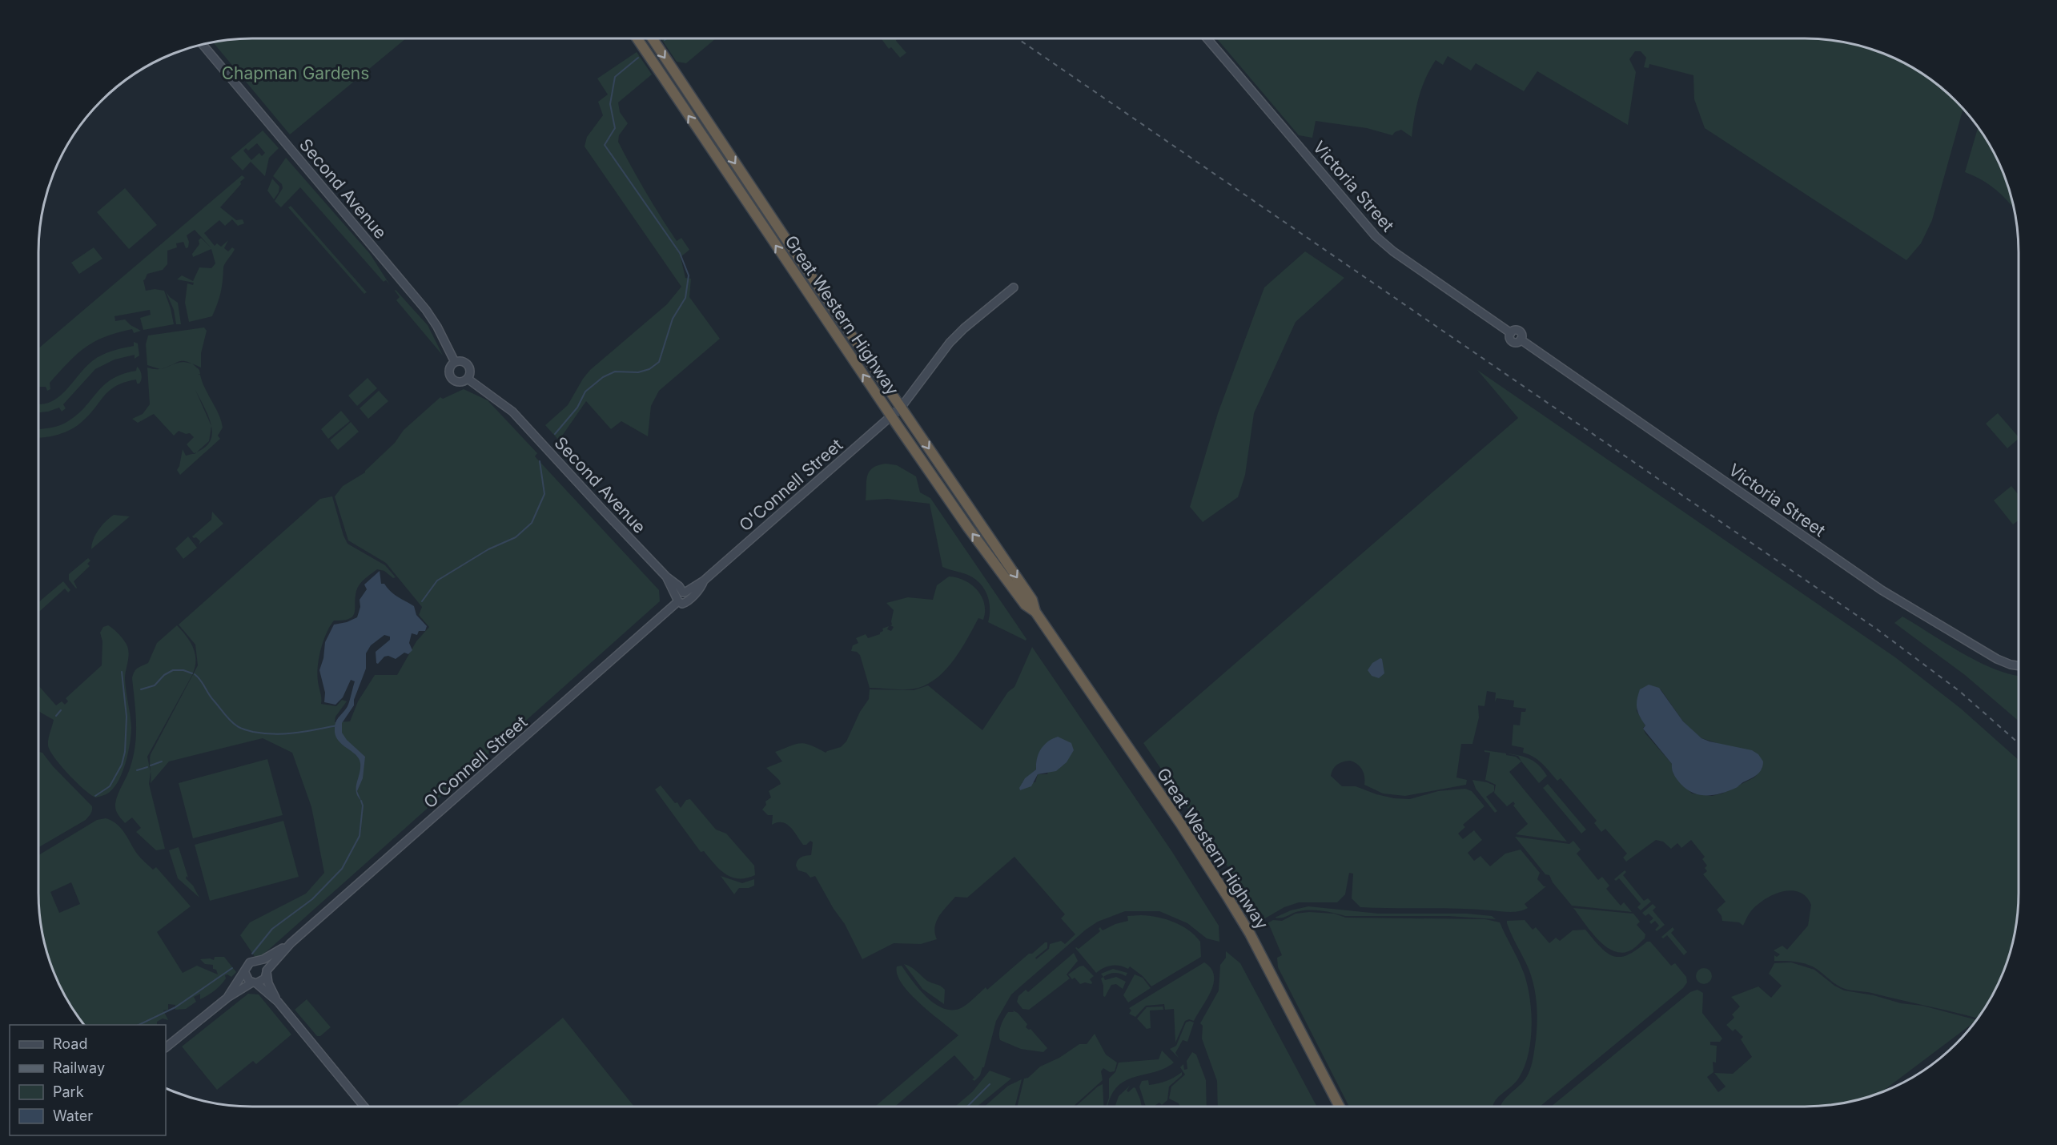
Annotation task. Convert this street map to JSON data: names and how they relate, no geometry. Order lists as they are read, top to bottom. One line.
{"streets":{"highway":["Great Western Highway"],"street":["Victoria Street","Second Avenue","O'Connell Street"]},"crossings":[["Second Avenue","O'Connell Street"],["Great Western Highway","O'Connell Street"]],"parks":["Chapman Gardens"],"legend":["Road","Railway","Park","Water"]}
